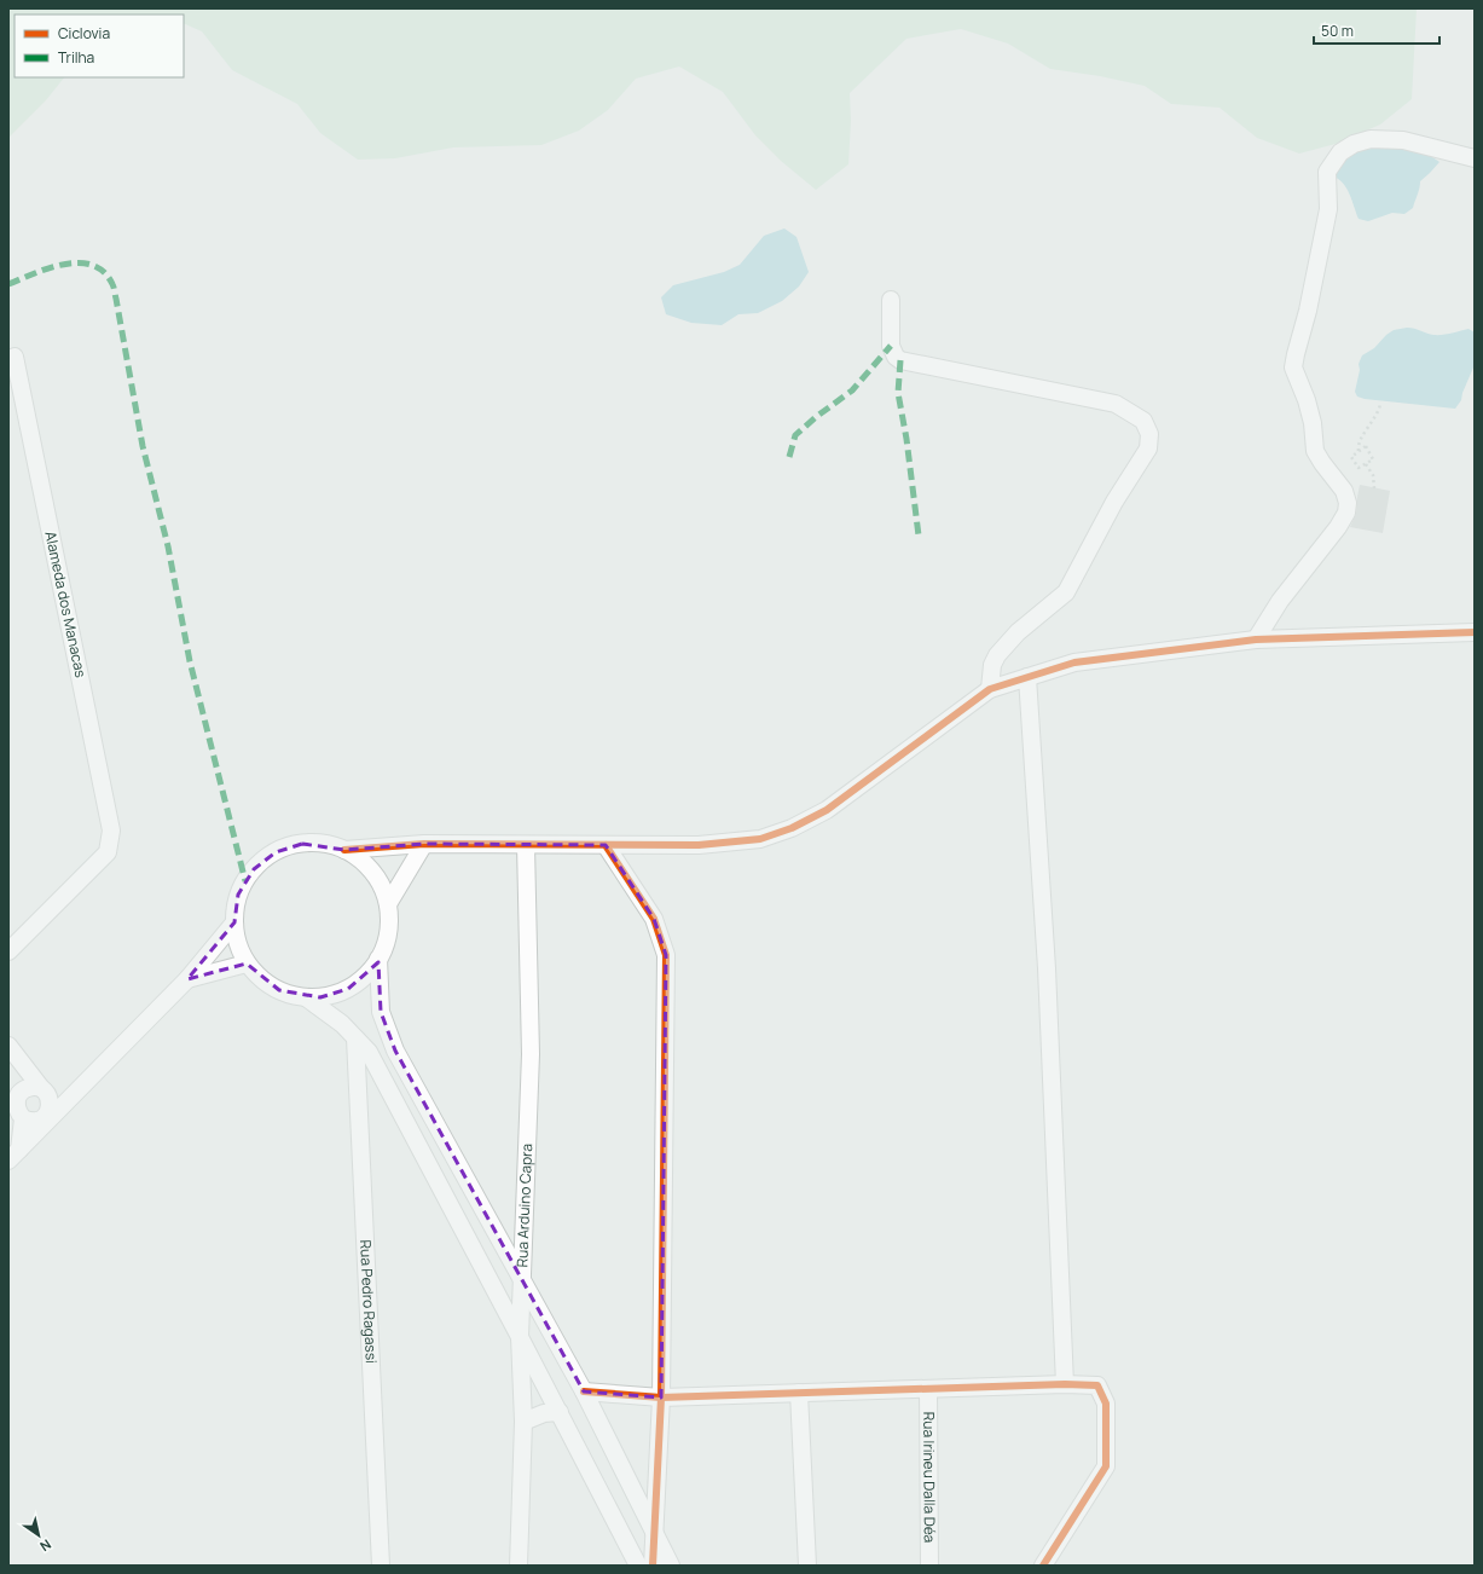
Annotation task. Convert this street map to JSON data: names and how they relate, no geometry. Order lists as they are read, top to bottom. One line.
{"streets":{"street":["Alameda dos Manacas","Rua Arduino Capra","Rua Pedro Ragassi","Rua Irineu Dalla Déa"]},"legend":["Ciclovia","Trilha"],"scale_bar":"50 m","north":"bottom right"}
